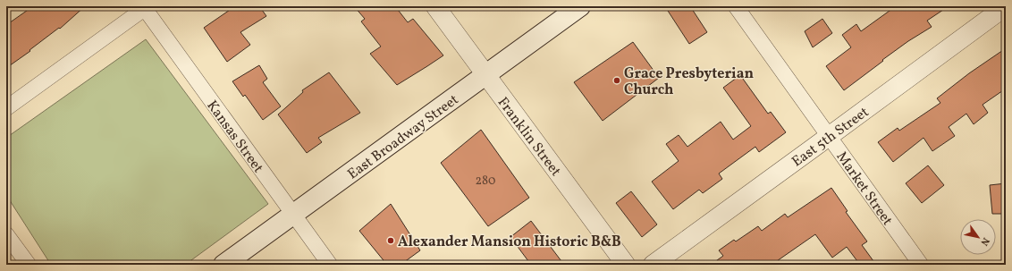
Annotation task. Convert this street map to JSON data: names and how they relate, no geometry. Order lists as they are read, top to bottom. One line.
{"streets":{"main road":["East Broadway Street"],"street":["Kansas Street","Franklin Street","East 5th Street","Market Street"]},"crossings":[["Kansas Street","East Broadway Street"],["East Broadway Street","Franklin Street"],["East 5th Street","Market Street"]],"places":["Grace Presbyterian Church","Alexander Mansion Historic B&B"],"house_numbers":["280"],"north":"bottom right"}
